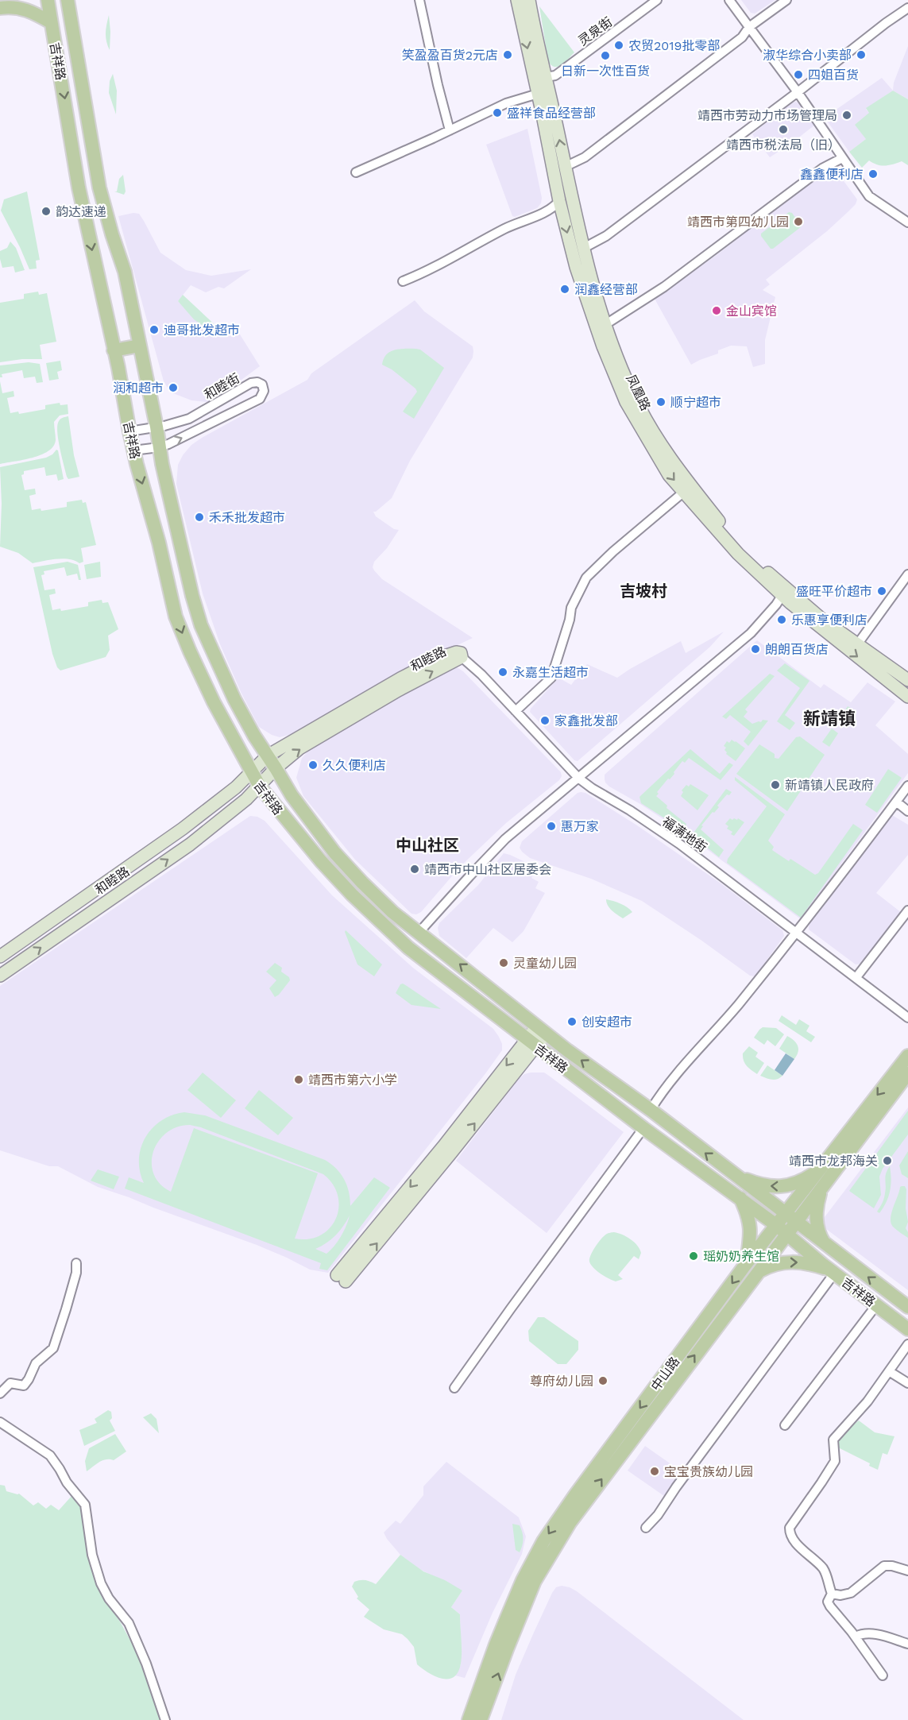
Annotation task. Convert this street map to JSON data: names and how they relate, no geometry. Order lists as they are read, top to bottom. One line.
{"streets":{"main road":["吉祥路","凤凰路","和睦路","中山路"],"street":["灵泉街","和睦街","福满地街"]},"crossings":[["灵泉街","凤凰路"],["吉祥路","和睦街"],["吉祥路","和睦路"],["吉祥路","中山路"],["和睦路","福满地街"]],"districts":["吉坡村","新靖镇","中山社区"],"places":["农贸2019批零部","笑盈盈百货2元店","淑华综合小卖部","日新一次性百货","四姐百货","盛祥食品经营部","靖西市劳动力市场管理局","靖西市税法局（旧）","鑫鑫便利店","韵达速递","靖西市第四幼儿园","润鑫经营部","金山宾馆","迪哥批发超市","润和超市","顺宁超市","禾禾批发超市","盛旺平价超市","乐惠享便利店","朗朗百货店","永嘉生活超市","家鑫批发部","久久便利店","新靖镇人民政府","惠万家","靖西市中山社区居委会","灵童幼儿园","创安超市","靖西市第六小学","靖西市龙邦海关","瑶奶奶养生馆","尊府幼儿园","宝宝贵族幼儿园"]}
